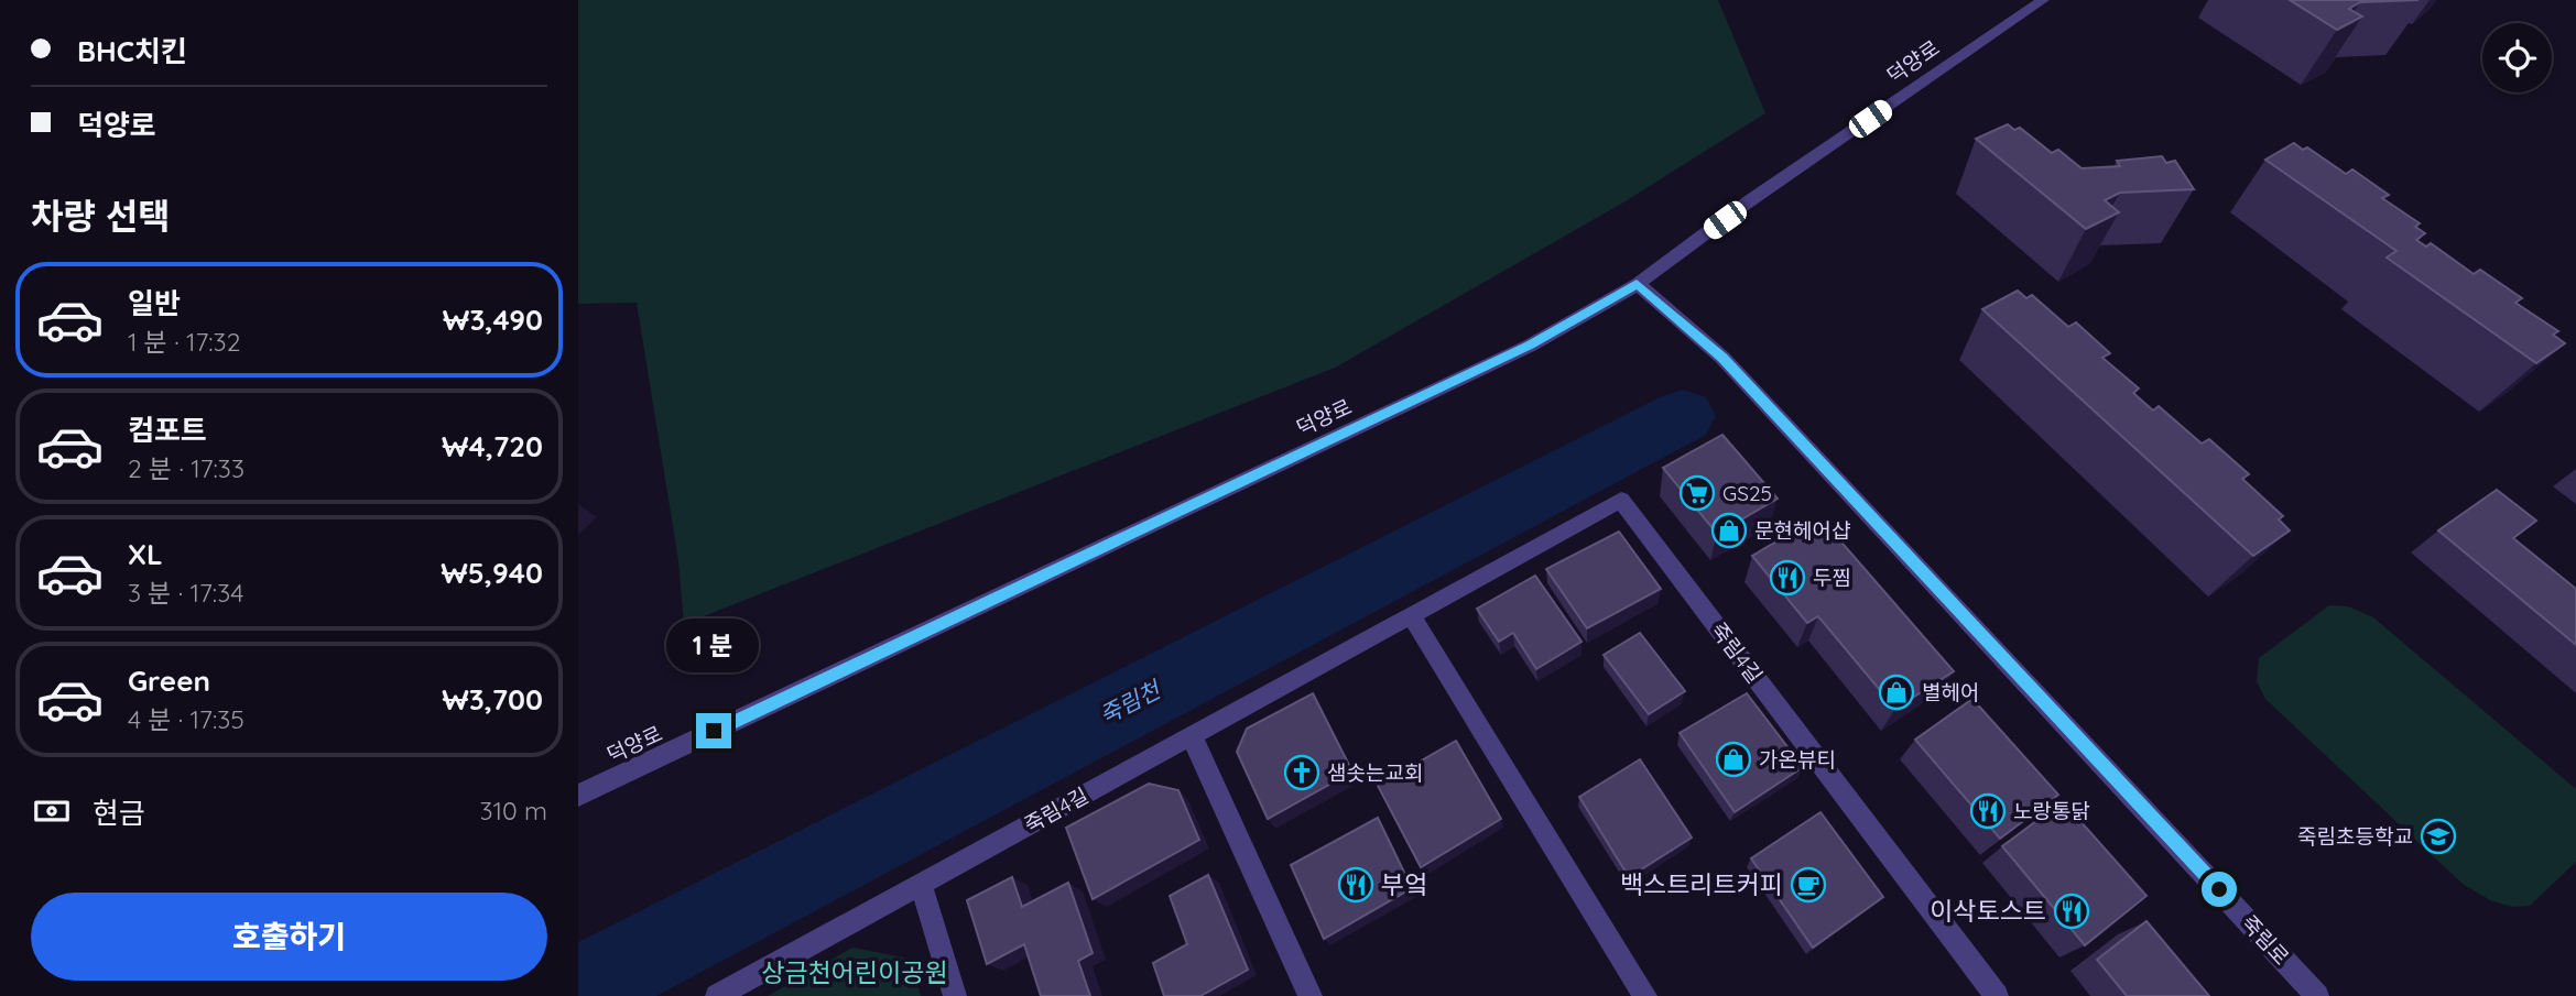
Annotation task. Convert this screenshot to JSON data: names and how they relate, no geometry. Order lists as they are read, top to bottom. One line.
{"streets":{"street":["덕양로","죽림4길","죽림로"]},"crossings":[["덕양로","죽림로"]],"water":["죽림천"],"parks":["상금천어린이공원"],"places":{"supermarket":["GS25"],"shop":["문현헤어샵","별헤어","가온뷰티"],"restaurant":["두찜","노랑통닭","부엌","이삭토스트"],"church":["샘솟는교회"],"school or university":["죽림초등학교"],"cafe":["백스트리트커피"]},"page":{"banner":["BHC치킨","덕양로"],"heading":"차량 선택","list":[{"name":"일반","note":"1 분 · 17:32","value":"₩3,490"},{"name":"컴포트","note":"2 분 · 17:33","value":"₩4,720"},{"name":"XL","note":"3 분 · 17:34","value":"₩5,940"},{"name":"Green","note":"4 분 · 17:35","value":"₩3,700"}],"bubble":"1 분","pay":["현금","310 m"],"buttons":"호출하기"}}
